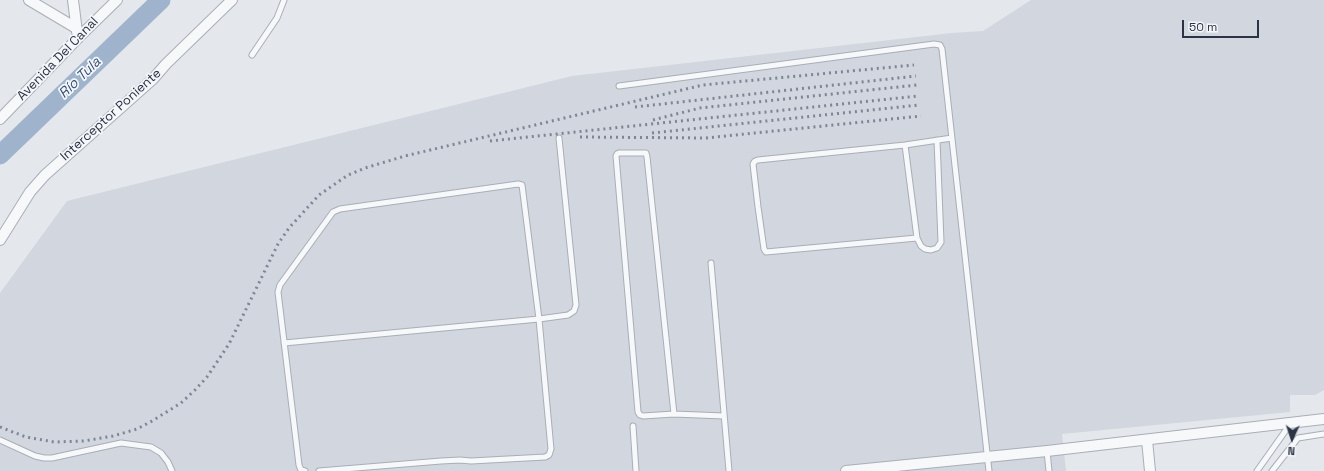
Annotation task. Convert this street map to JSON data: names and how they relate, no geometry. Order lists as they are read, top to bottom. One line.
{"streets":{"street":["Avenida Del Canal","Interceptor Poniente"]},"water":["Río Tula"],"scale_bar":"50 m","north":"bottom"}
